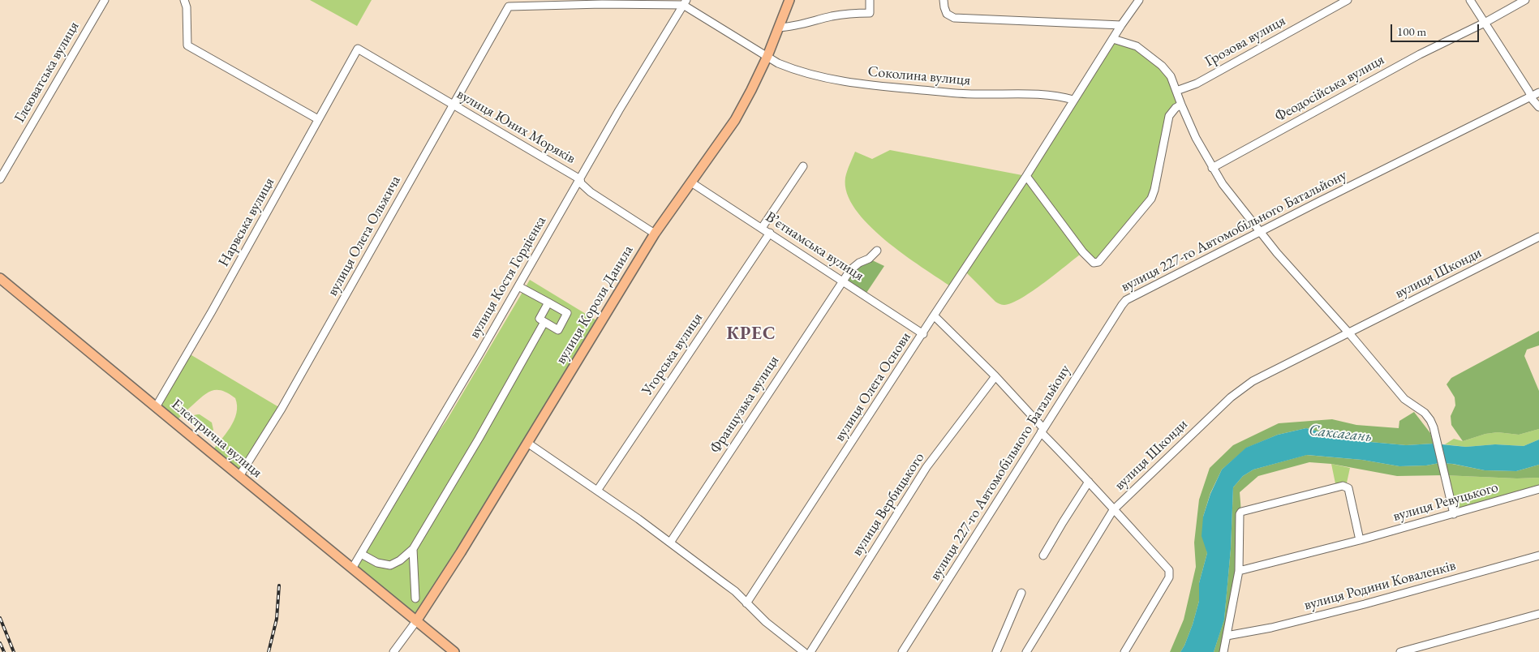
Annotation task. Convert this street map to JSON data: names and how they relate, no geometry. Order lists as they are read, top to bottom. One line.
{"streets":{"main road":["вулиця Короля Данила","Електрична вулиця"],"street":["Грозова вулиця","Глеюватська вулиця","Соколина вулиця","Феодосійська вулиця","вулиця Юних Моряків","Нарвська вулиця","вулиця 227-го Автомобільного Батальйону","вулиця Олега Ольжича","Вʼєтнамська вулиця","вулиця Шконди","вулиця Костя Гордієнка","Угорська вулиця","вулиця Олега Основи","Французька вулиця","вулиця Ревуцького","вулиця Вербицького","вулиця Родини Коваленків"]},"crossings":[["Соколина вулиця","вулиця Костя Гордієнка"],["Соколина вулиця","вулиця Короля Данила"],["Соколина вулиця","вулиця Олега Основи"],["вулиця Юних Моряків","Нарвська вулиця"],["вулиця Юних Моряків","вулиця Олега Ольжича"],["вулиця Юних Моряків","вулиця Костя Гордієнка"],["вулиця Юних Моряків","вулиця Короля Данила"],["Нарвська вулиця","Електрична вулиця"],["вулиця Олега Ольжича","Електрична вулиця"],["Вʼєтнамська вулиця","вулиця Короля Данила"],["Вʼєтнамська вулиця","Угорська вулиця"],["Вʼєтнамська вулиця","вулиця Олега Основи"],["Вʼєтнамська вулиця","Французька вулиця"],["вулиця Костя Гордієнка","Електрична вулиця"],["вулиця Короля Данила","Електрична вулиця"]],"districts":["КРЕС"],"water":["Саксагань"],"scale_bar":"100 m"}
